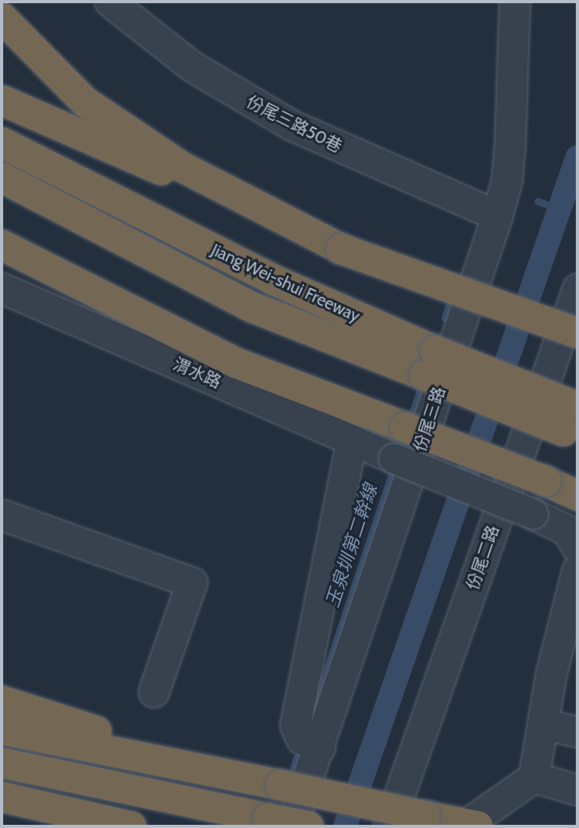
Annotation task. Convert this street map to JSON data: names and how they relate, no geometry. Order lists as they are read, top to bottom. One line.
{"streets":{"highway":["Jiang Wei-shui Freeway"],"street":["份尾三路50巷","渭水路","份尾三路","份尾二路"]},"crossings":[["份尾三路50巷","份尾三路"]],"water":["玉泉圳第二幹線"]}
